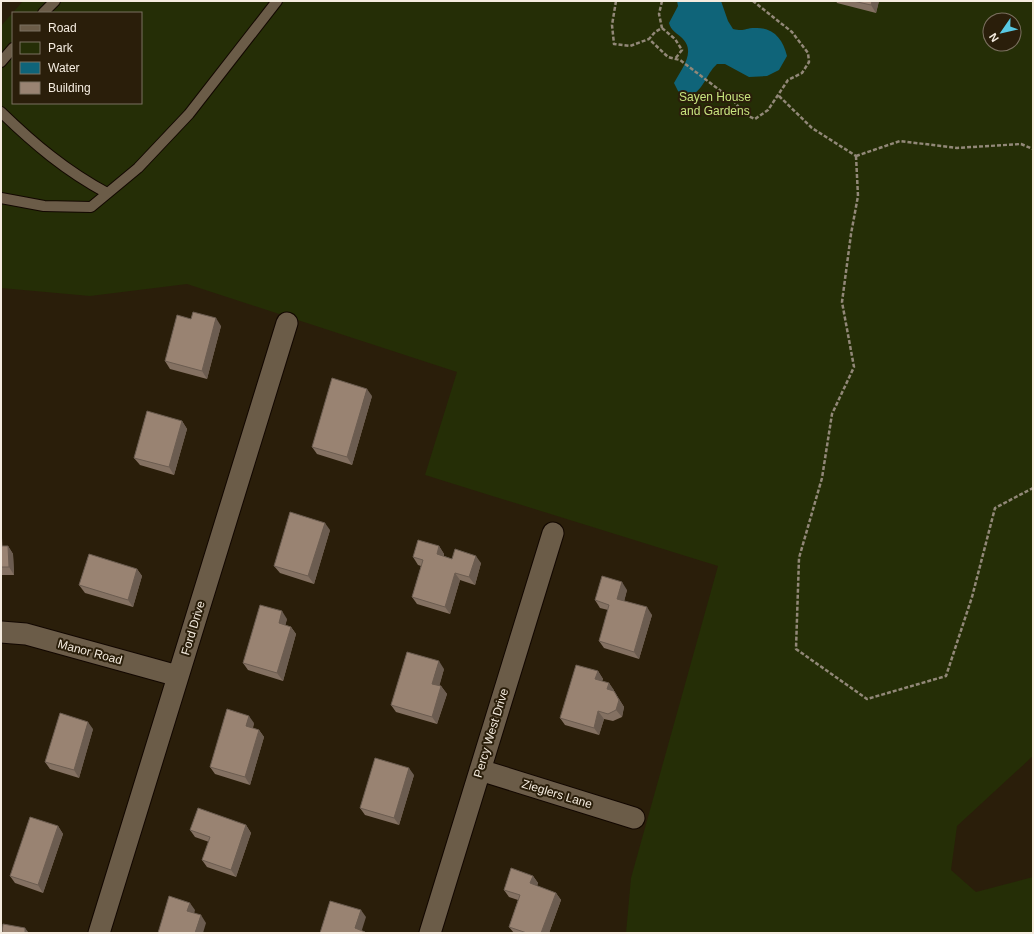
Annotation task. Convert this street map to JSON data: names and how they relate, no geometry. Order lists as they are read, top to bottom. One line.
{"streets":{"street":["Ford Drive","Manor Road","Percy West Drive","Zieglers Lane"]},"crossings":[["Ford Drive","Manor Road"],["Percy West Drive","Zieglers Lane"]],"parks":["Sayen House and Gardens"],"legend":["Road","Park","Water","Building"],"north":"bottom left"}
